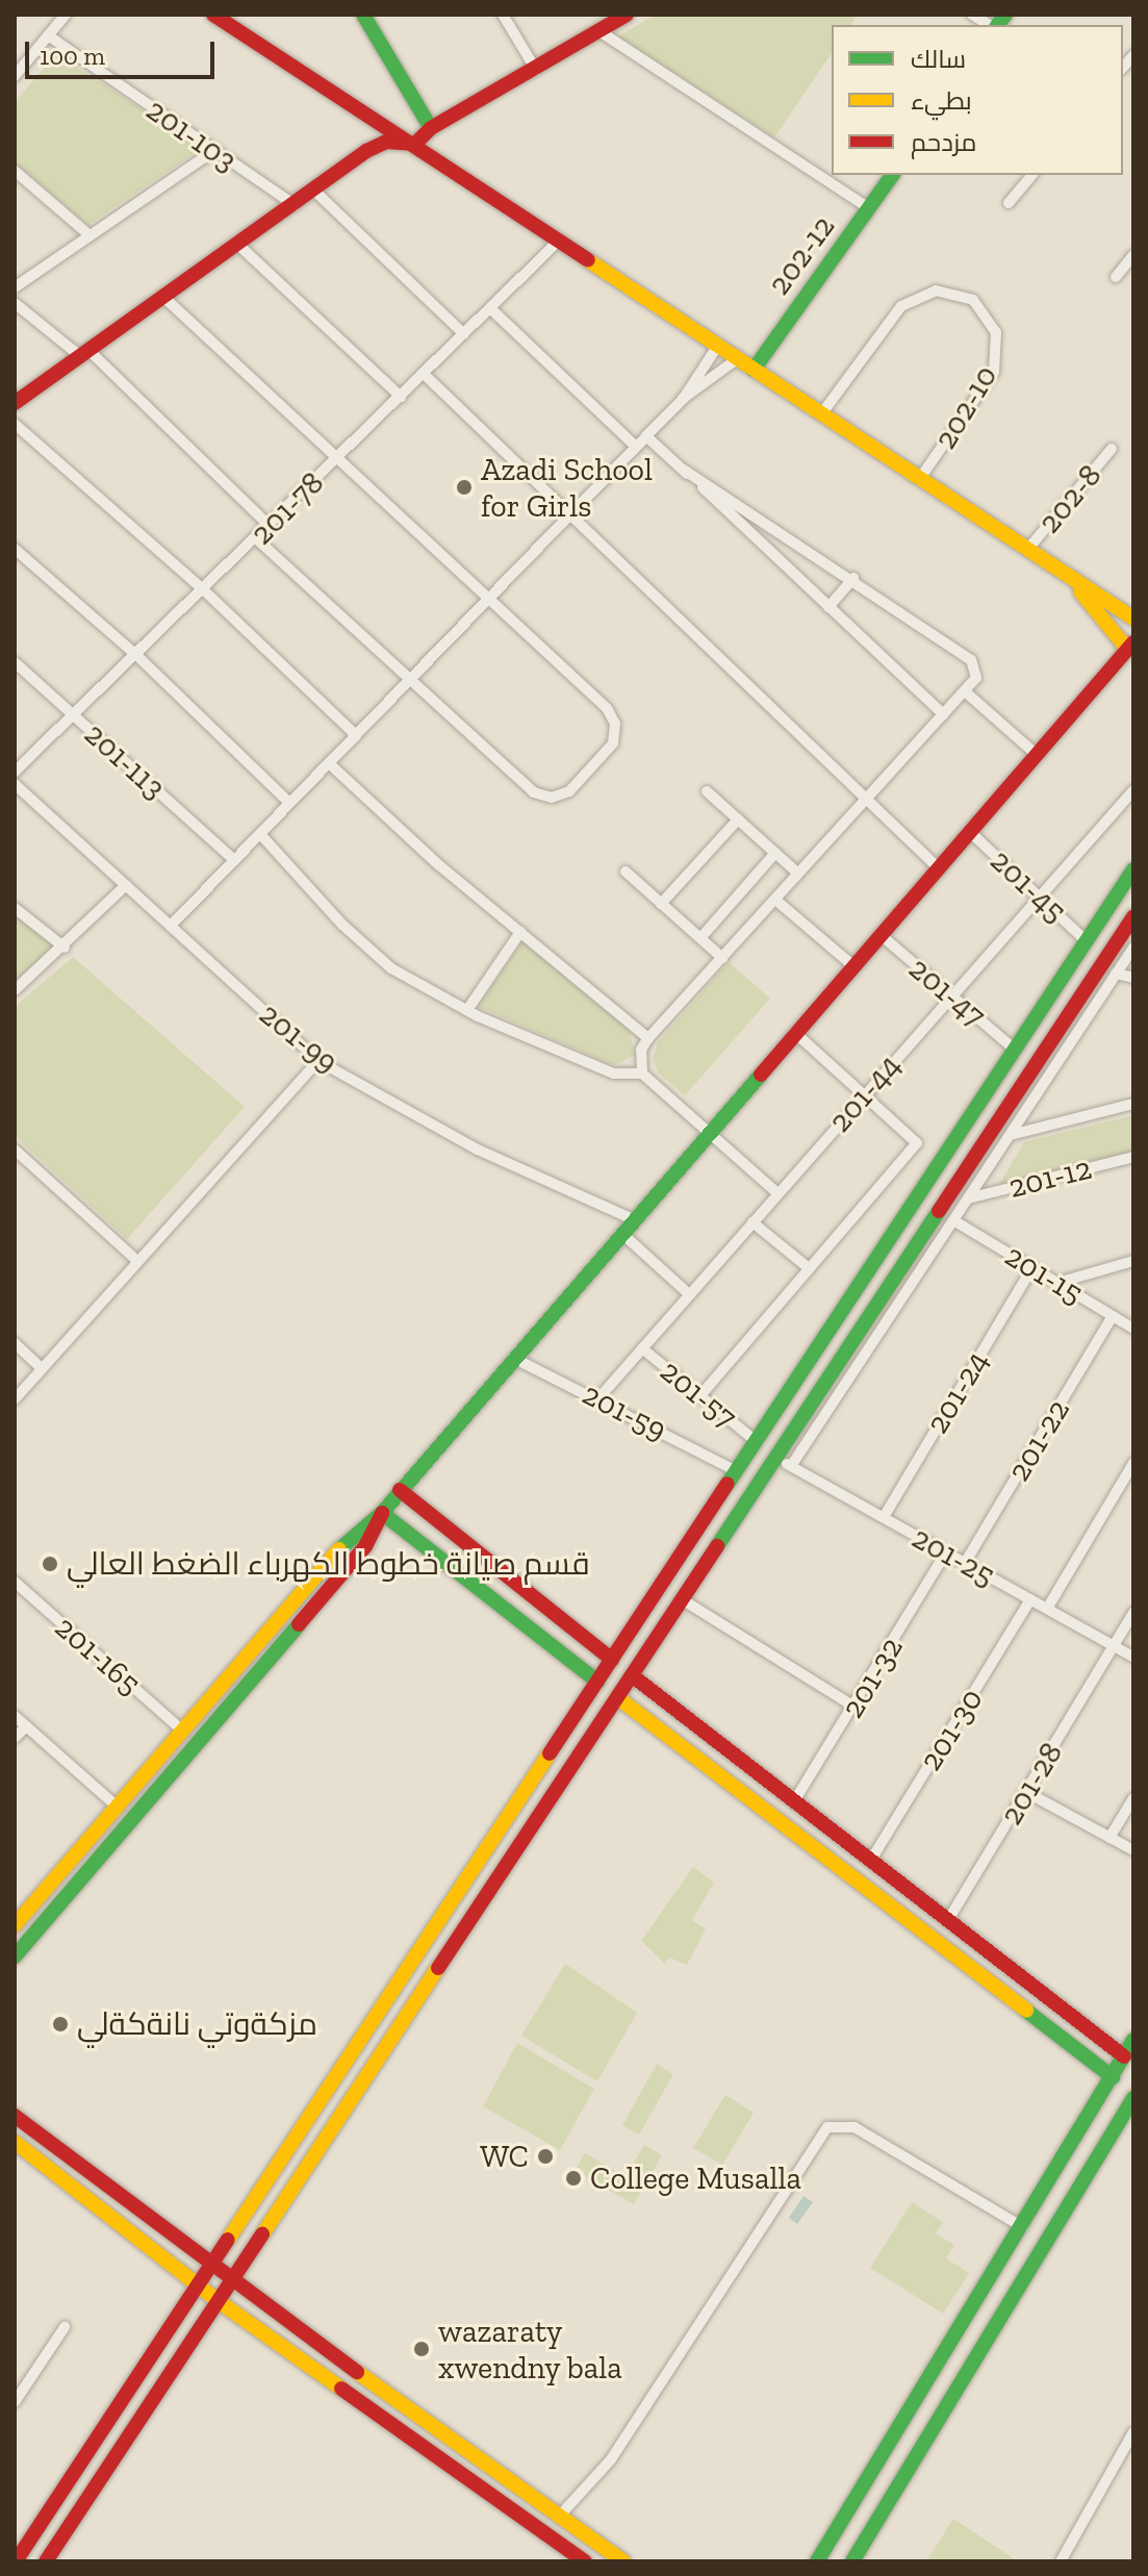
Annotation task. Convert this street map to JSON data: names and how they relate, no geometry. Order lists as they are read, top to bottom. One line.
{"streets":{"main road":["202-12"],"street":["201-103","202-10","202-8","201-78","201-113","201-45","201-47","201-99","201-44","201-12","201-15","201-24","201-57","201-59","201-22","201-25","201-165","201-32","201-30","201-28"]},"crossings":[["201-78","201-113"],["201-45","201-44"],["201-47","201-44"],["201-44","201-57"],["201-44","201-59"],["201-15","201-24"],["201-15","201-22"],["201-24","201-25"],["201-22","201-25"],["201-25","201-32"],["201-25","201-30"],["201-25","201-28"]],"places":["Azadi School for Girls","قسم صيانة خطوط الكهرباء الضغط العالي","مزكةوتي نانةكةلي","WC","College Musalla","wazaraty xwendny bala"],"legend":["سالك","بطيء","مزدحم"],"scale_bar":"100 m"}
